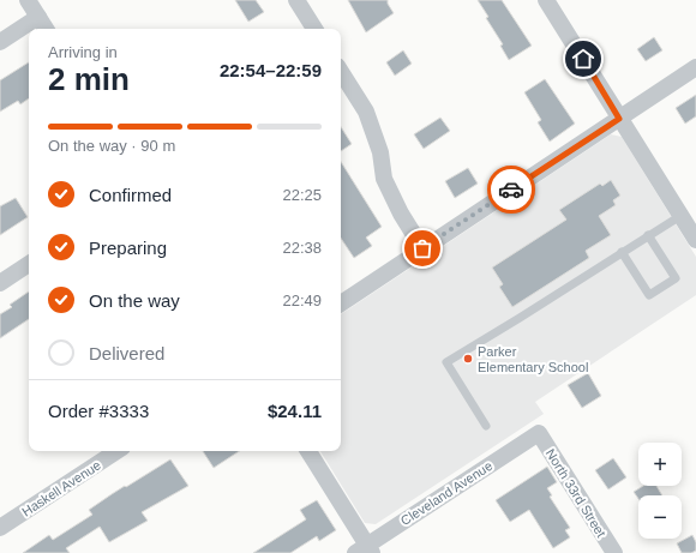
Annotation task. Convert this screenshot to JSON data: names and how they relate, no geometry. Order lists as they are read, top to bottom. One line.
{"streets":{"street":["Haskell Avenue","Cleveland Avenue","North 33rd Street"]},"crossings":[["Cleveland Avenue","North 33rd Street"]],"places":["Parker Elementary School"],"page":{"heading":["2 min","Arriving in","22:54–22:59"],"panel":["Order #3333","$24.11"],"bar":"On the way · 90 m","list":[["Confirmed","22:25"],["Preparing","22:38"],["On the way","22:49"],"Delivered"],"map_buttons":["+","−"]}}
